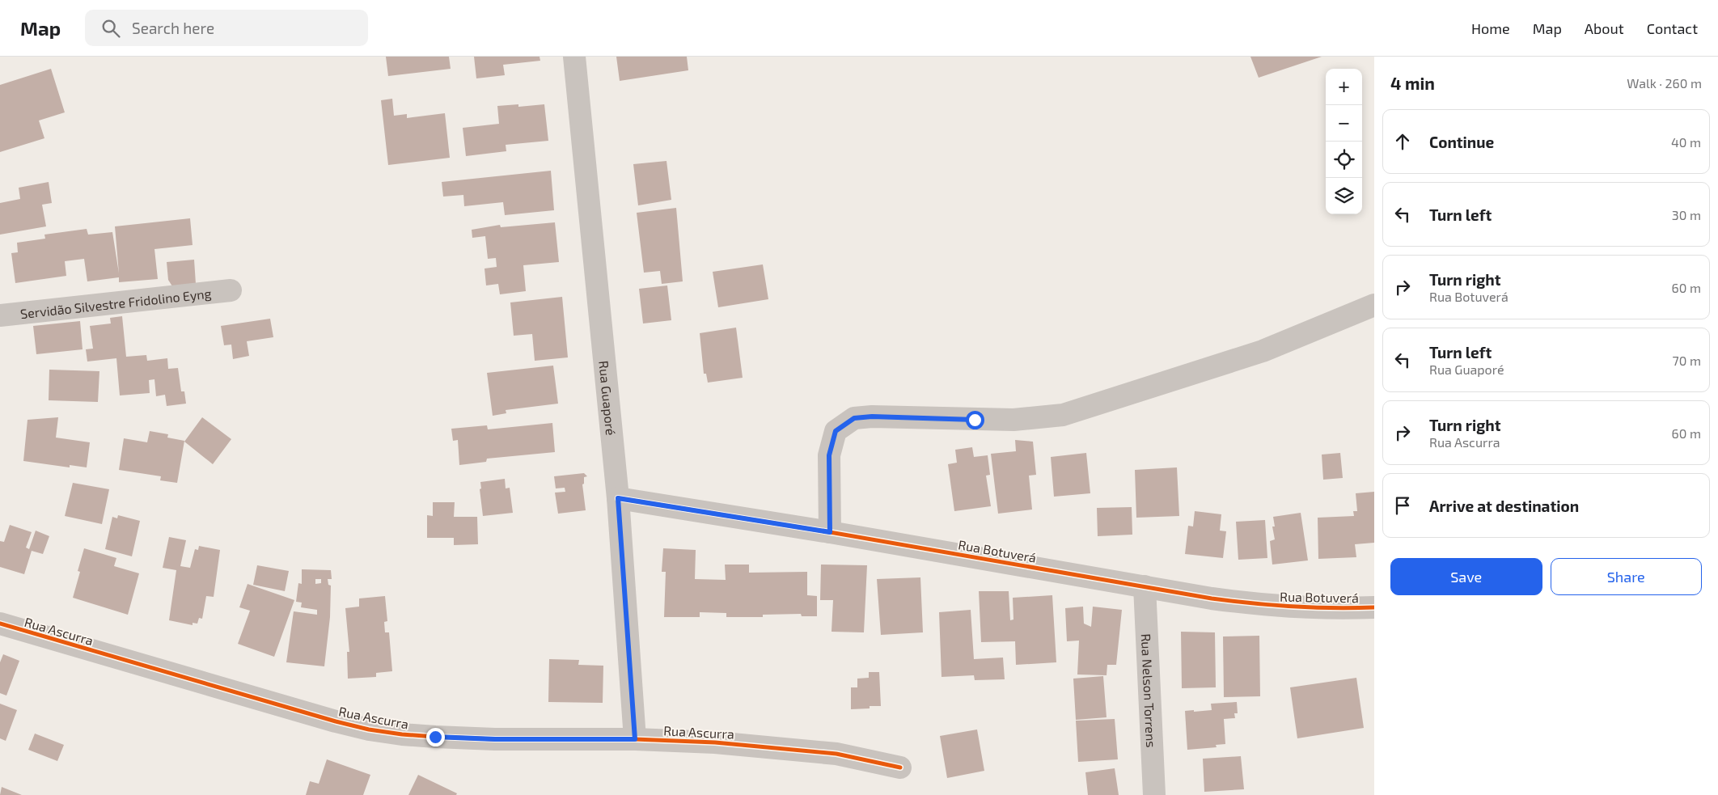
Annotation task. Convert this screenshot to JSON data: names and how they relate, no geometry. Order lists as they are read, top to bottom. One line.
{"streets":{"street":["Servidão Silvestre Fridolino Eyng","Rua Guaporé","Rua Botuverá","Rua Ascurra","Rua Nelson Torrens"]},"crossings":[["Rua Guaporé","Rua Botuverá"],["Rua Guaporé","Rua Ascurra"],["Rua Botuverá","Rua Nelson Torrens"]],"page":{"header":"Map","search":"Search here","nav":["Home","Map","About","Contact"],"heading":["4 min","Walk · 260 m"],"map_buttons":["+","−"],"list":[["Continue","40 m"],["Turn left","30 m"],["Turn right","Rua Botuverá","60 m"],["Turn left","Rua Guaporé","70 m"],["Turn right","Rua Ascurra","60 m"],"Arrive at destination"],"buttons":["Save","Share"]}}
